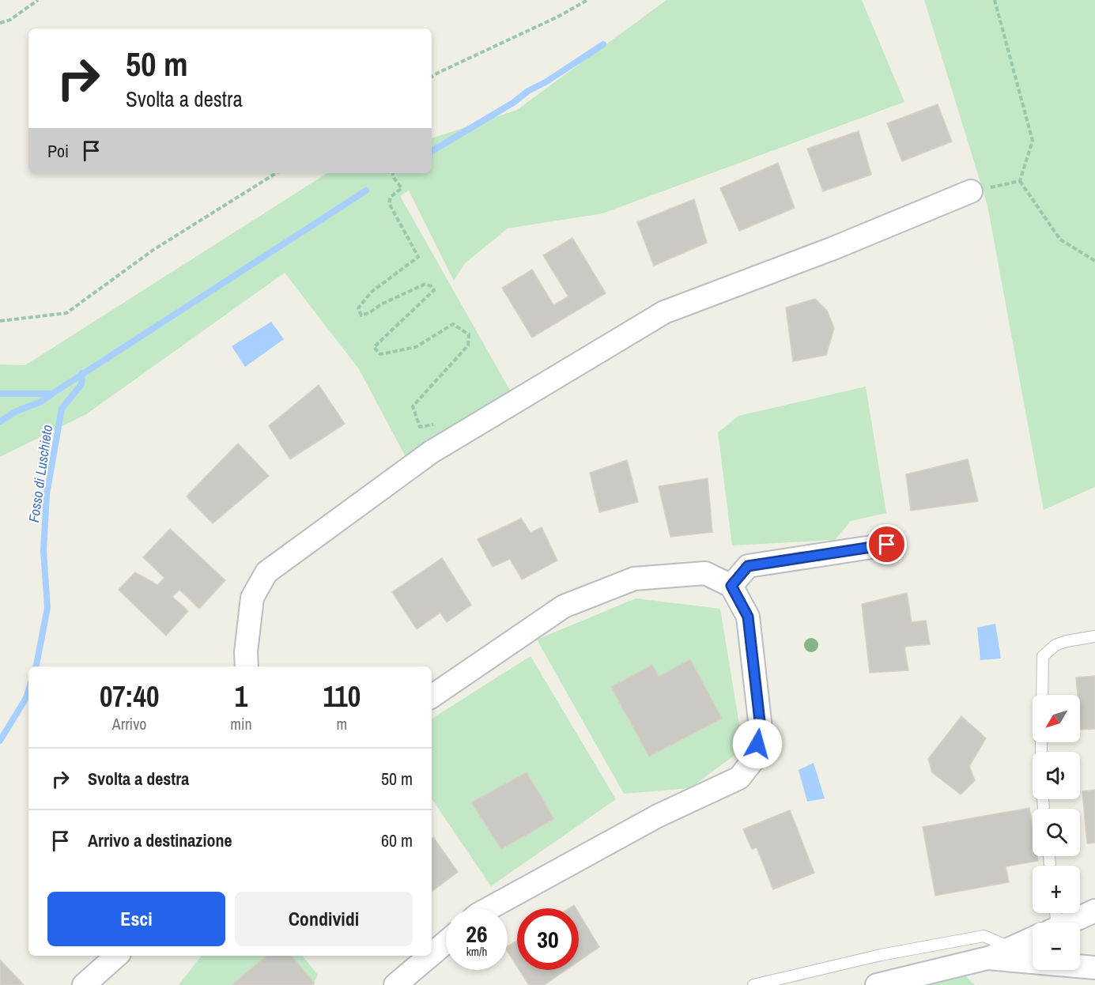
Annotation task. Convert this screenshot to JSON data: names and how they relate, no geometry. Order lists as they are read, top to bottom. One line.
{"water":["Fosso di Luschieto"],"north":"bottom left","page":{"turn":["50 m","Svolta a destra"],"then":"Poi","eta":["07:40","Arrivo","1","min","110","m"],"map_buttons":["+","−"],"list":[{"name":"Svolta a destra","value":"50 m"},{"name":"Arrivo a destinazione","value":"60 m"}],"buttons":["Esci","Condividi"],"speed":"26 km/h","limit":"30"}}
